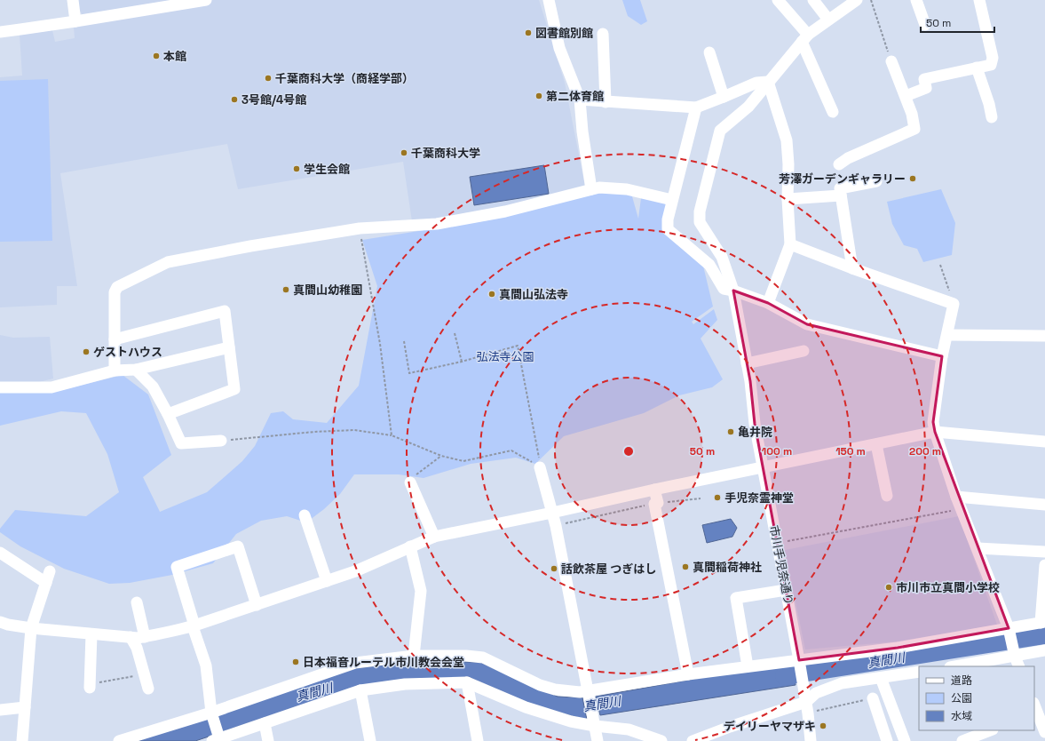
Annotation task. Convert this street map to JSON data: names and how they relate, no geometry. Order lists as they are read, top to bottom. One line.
{"streets":{"street":["市川手児奈通り"]},"water":["真間川"],"parks":["弘法寺公園"],"places":["図書館別館","本館","千葉商科大学（商経学部）","第二体育館","3号館/4号館","千葉商科大学","学生会館","芳澤ガーデンギャラリー","真間山幼稚園","真間山弘法寺","ゲストハウス","亀井院","手児奈霊神堂","真間稲荷神社","話飲茶屋 つぎはし","市川市立真間小学校","日本福音ルーテル市川教会会堂","デイリーヤマザキ"],"legend":["道路","公園","水域"],"scale_bar":"50 m","rings":["50 m","100 m","150 m","200 m"]}
